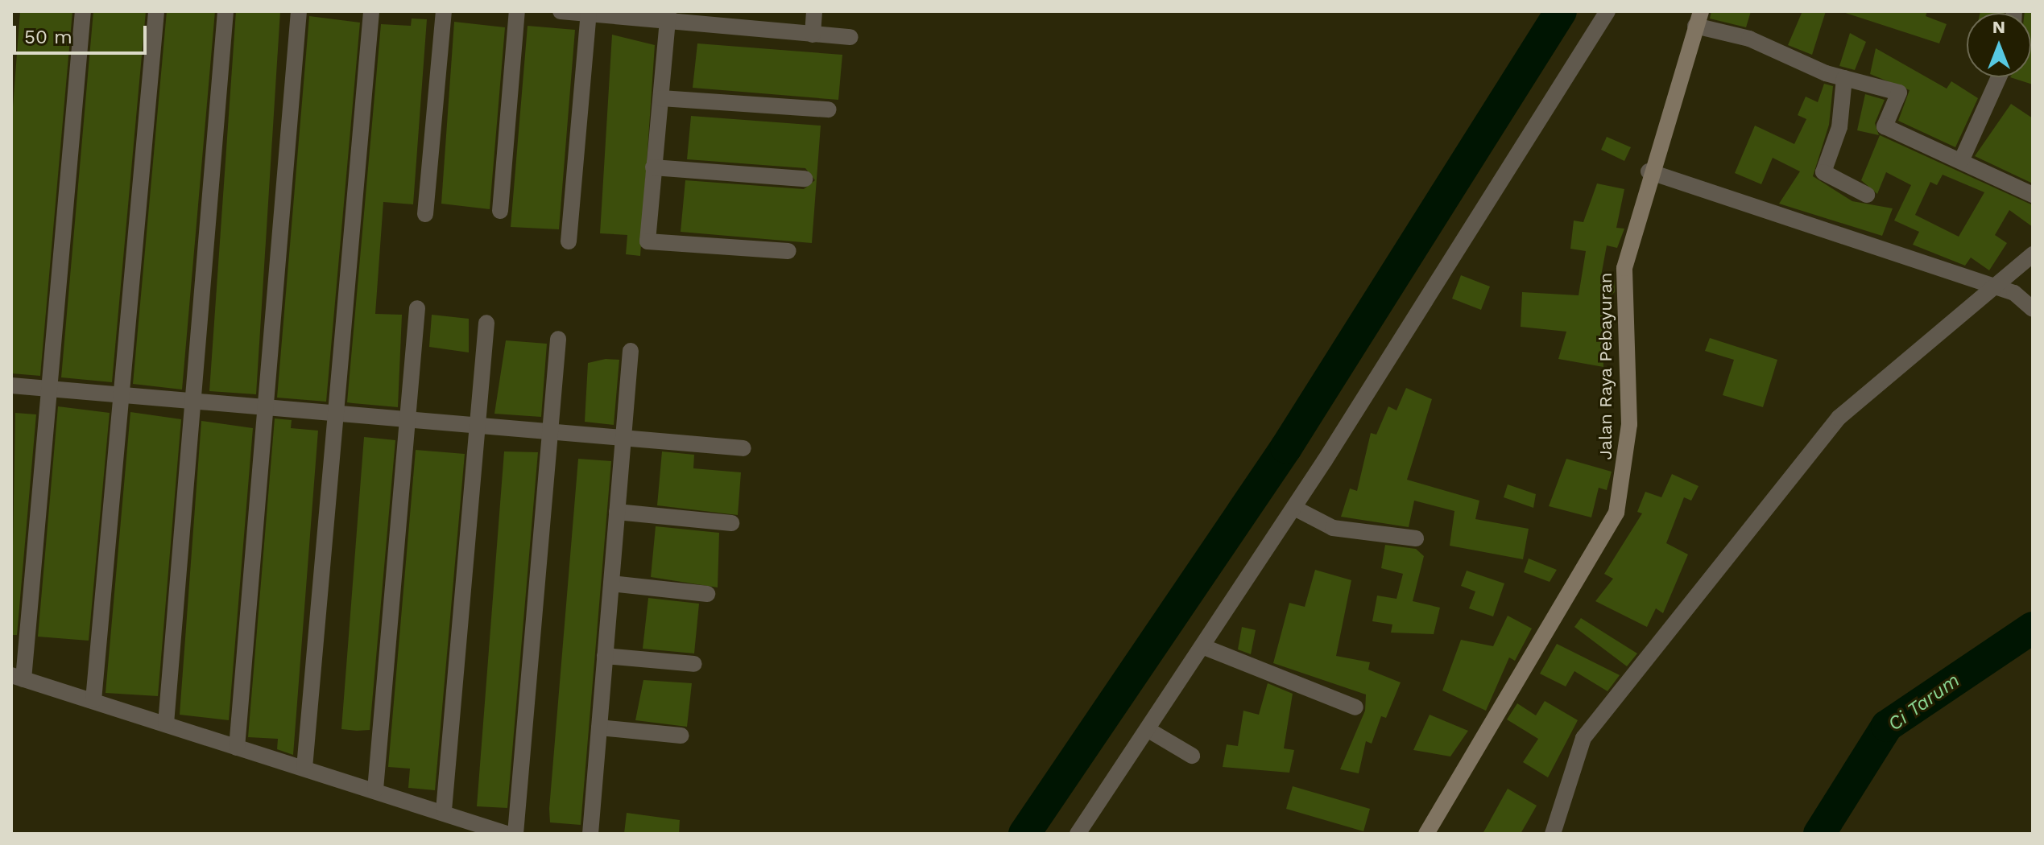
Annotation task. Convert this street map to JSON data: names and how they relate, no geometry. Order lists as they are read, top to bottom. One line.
{"streets":{"main road":["Jalan Raya Pebayuran"]},"water":["Ci Tarum"],"scale_bar":"50 m","north":"top"}
